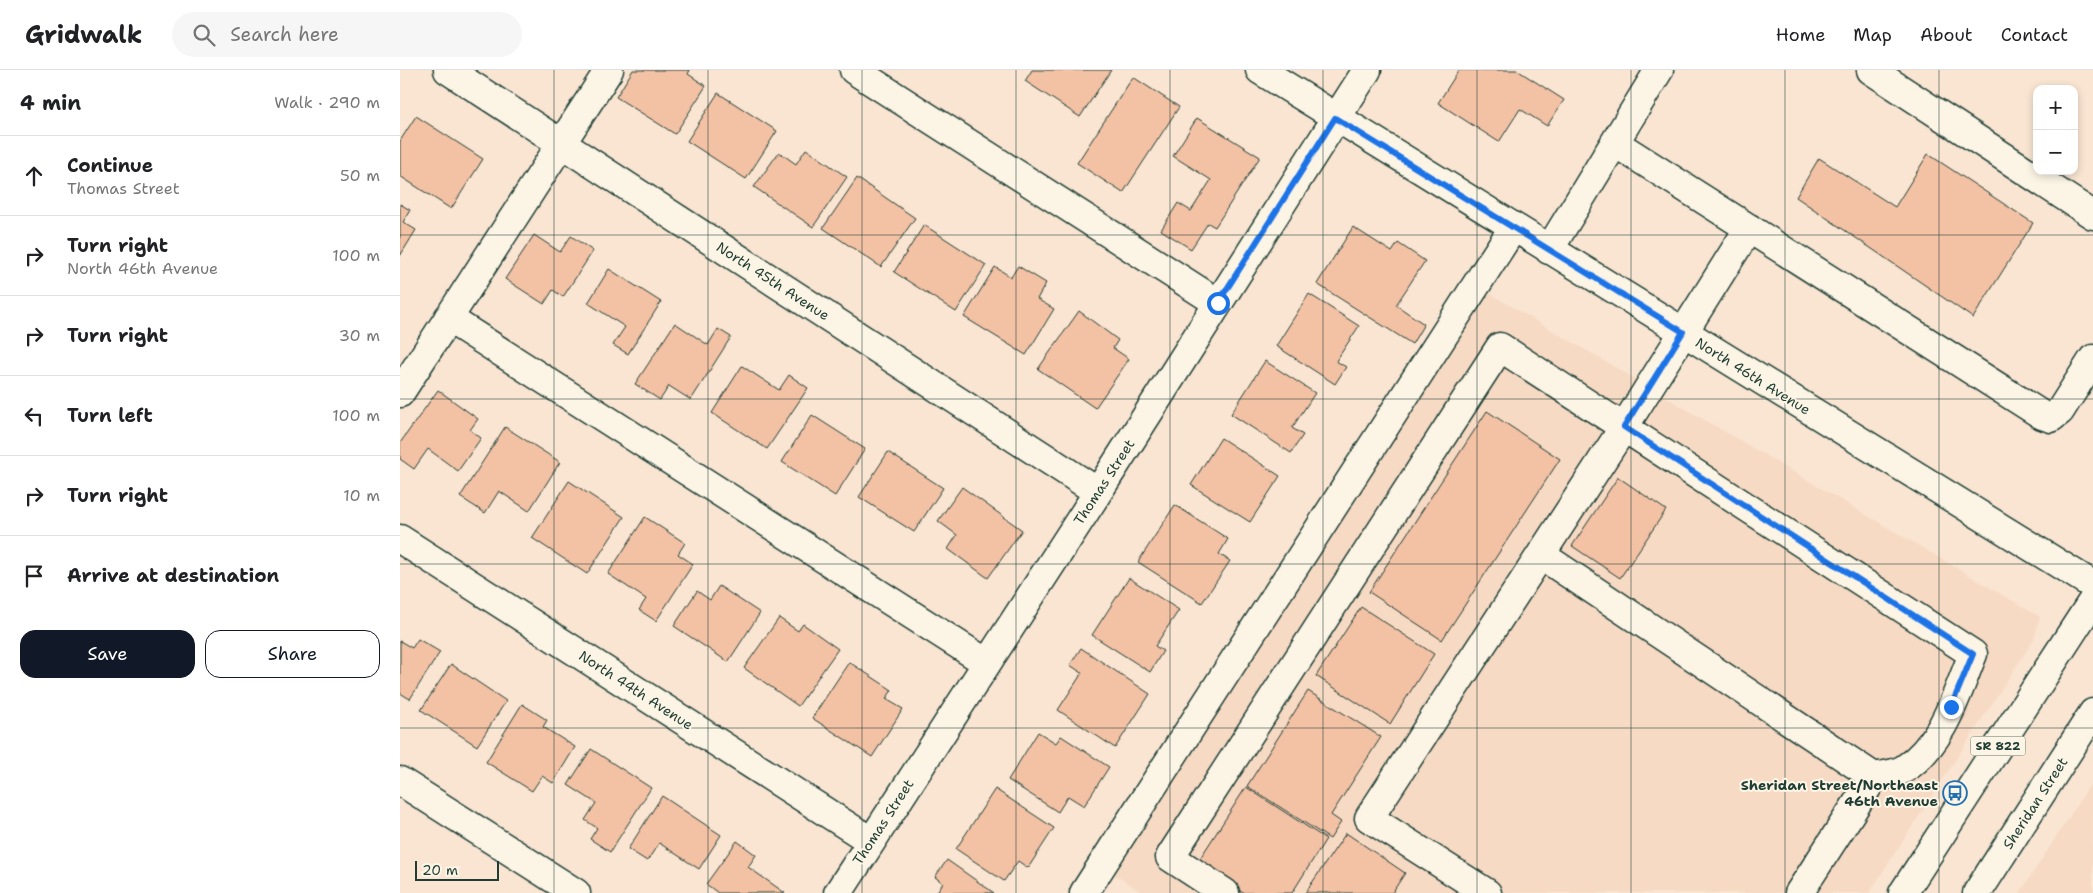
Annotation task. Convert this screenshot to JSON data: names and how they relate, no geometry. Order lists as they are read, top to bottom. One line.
{"streets":{"street":["North 45th Avenue","North 46th Avenue","Thomas Street","North 44th Avenue","SR 822","Sheridan Street"]},"crossings":[["North 45th Avenue","Thomas Street"],["North 46th Avenue","Thomas Street"],["Thomas Street","North 44th Avenue"]],"places":{"bus stop":["Sheridan Street/Northeast 46th Avenue"]},"scale_bar":"20 m","page":{"header":"Gridwalk","search":"Search here","nav":["Home","Map","About","Contact"],"heading":["4 min","Walk · 290 m"],"map_buttons":["+","−"],"list":[["Continue","Thomas Street","50 m"],["Turn right","North 46th Avenue","100 m"],["Turn right","30 m"],["Turn left","100 m"],["Turn right","10 m"],"Arrive at destination"],"buttons":["Save","Share"],"scale":"20 m"}}
